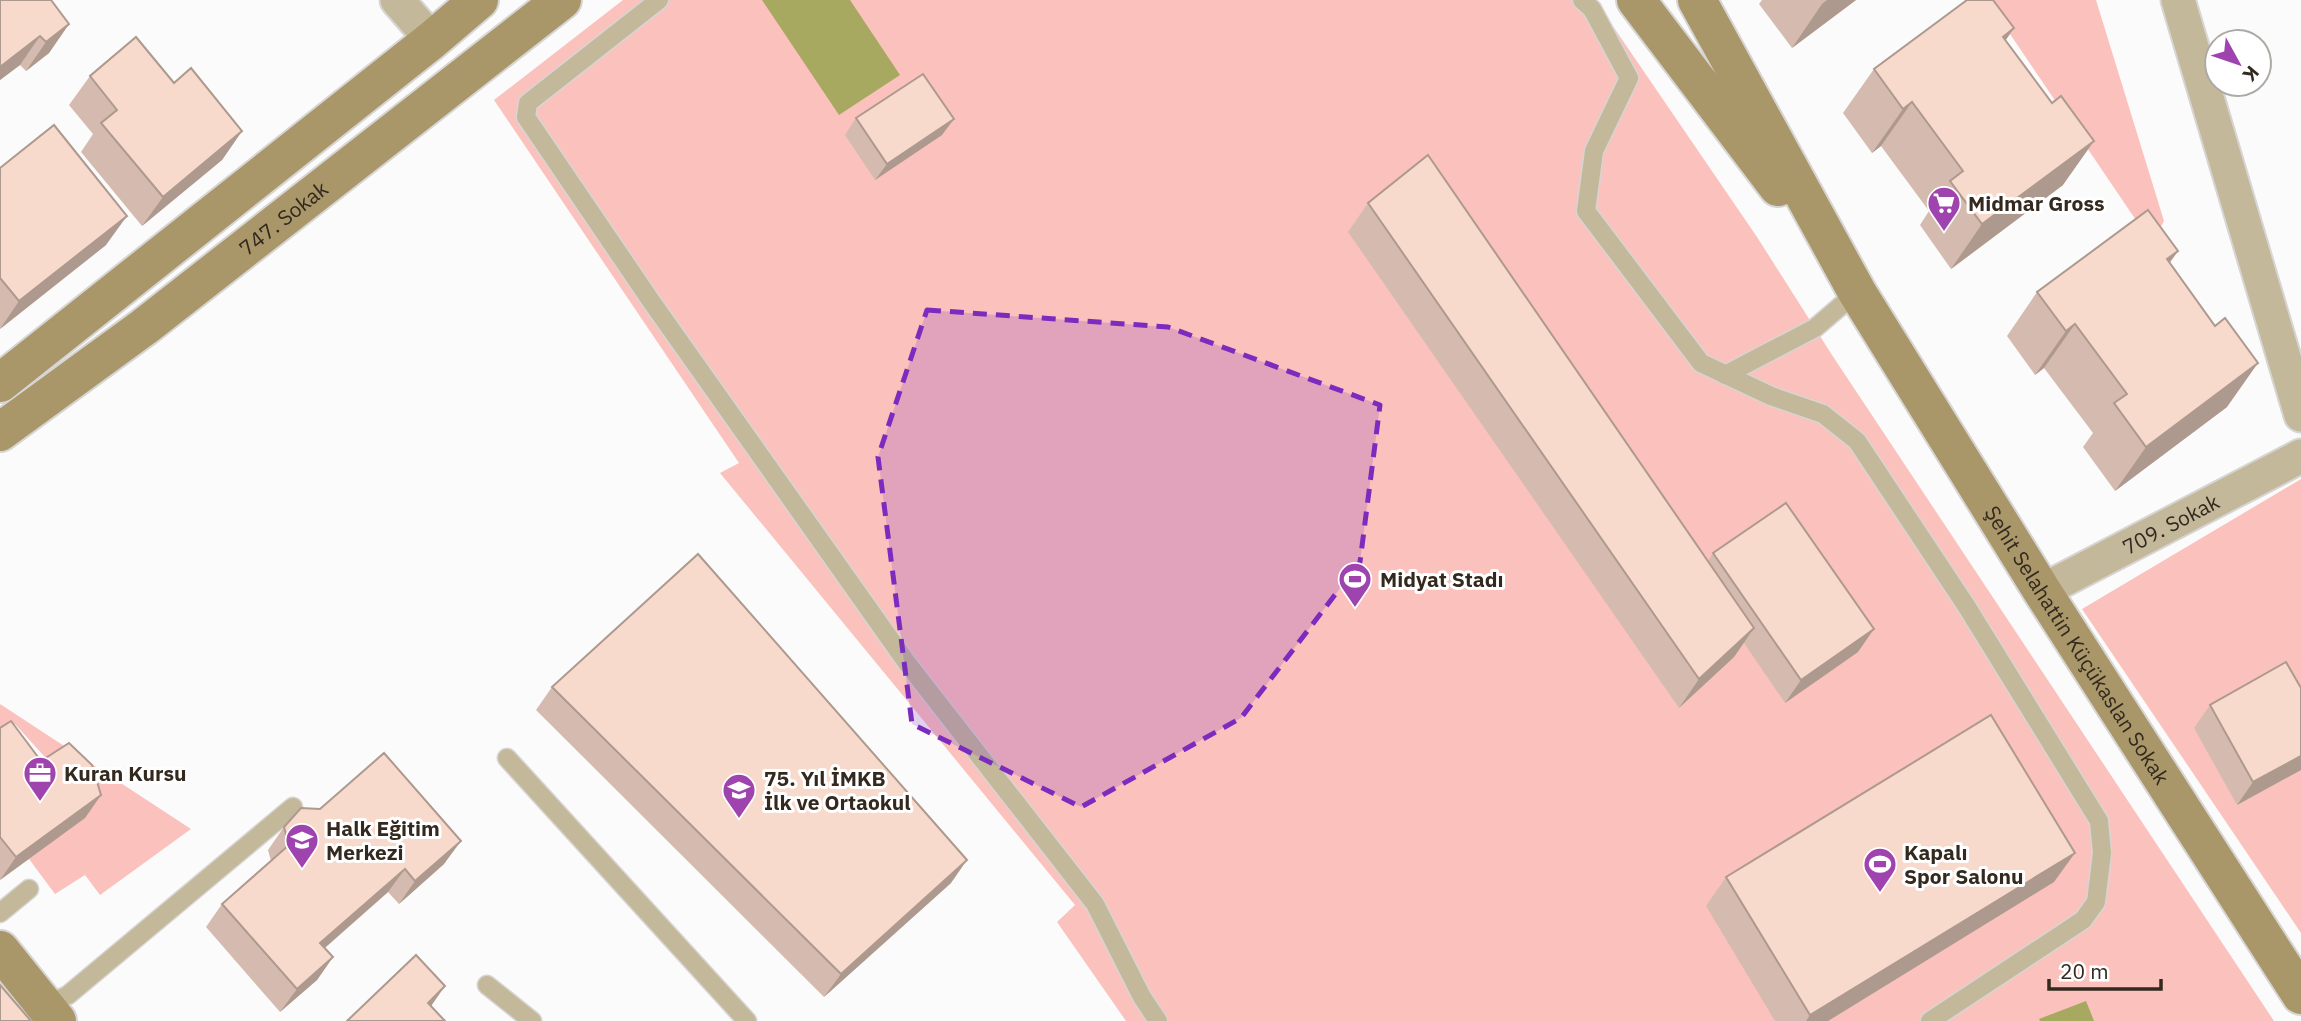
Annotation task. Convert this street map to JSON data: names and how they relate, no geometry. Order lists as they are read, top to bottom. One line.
{"streets":{"street":["747. Sokak","709. Sokak","Şehit Selahattin Küçükaslan Sokak"]},"crossings":[["709. Sokak","Şehit Selahattin Küçükaslan Sokak"]],"places":{"supermarket":["Midmar Gross"],"sports":["Midyat Stadı","Kapalı Spor Salonu"],"office":["Kuran Kursu"],"school or university":["75. Yıl İMKB İlk ve Ortaokul","Halk Eğitim Merkezi"]},"scale_bar":"20 m","north":"bottom right"}
